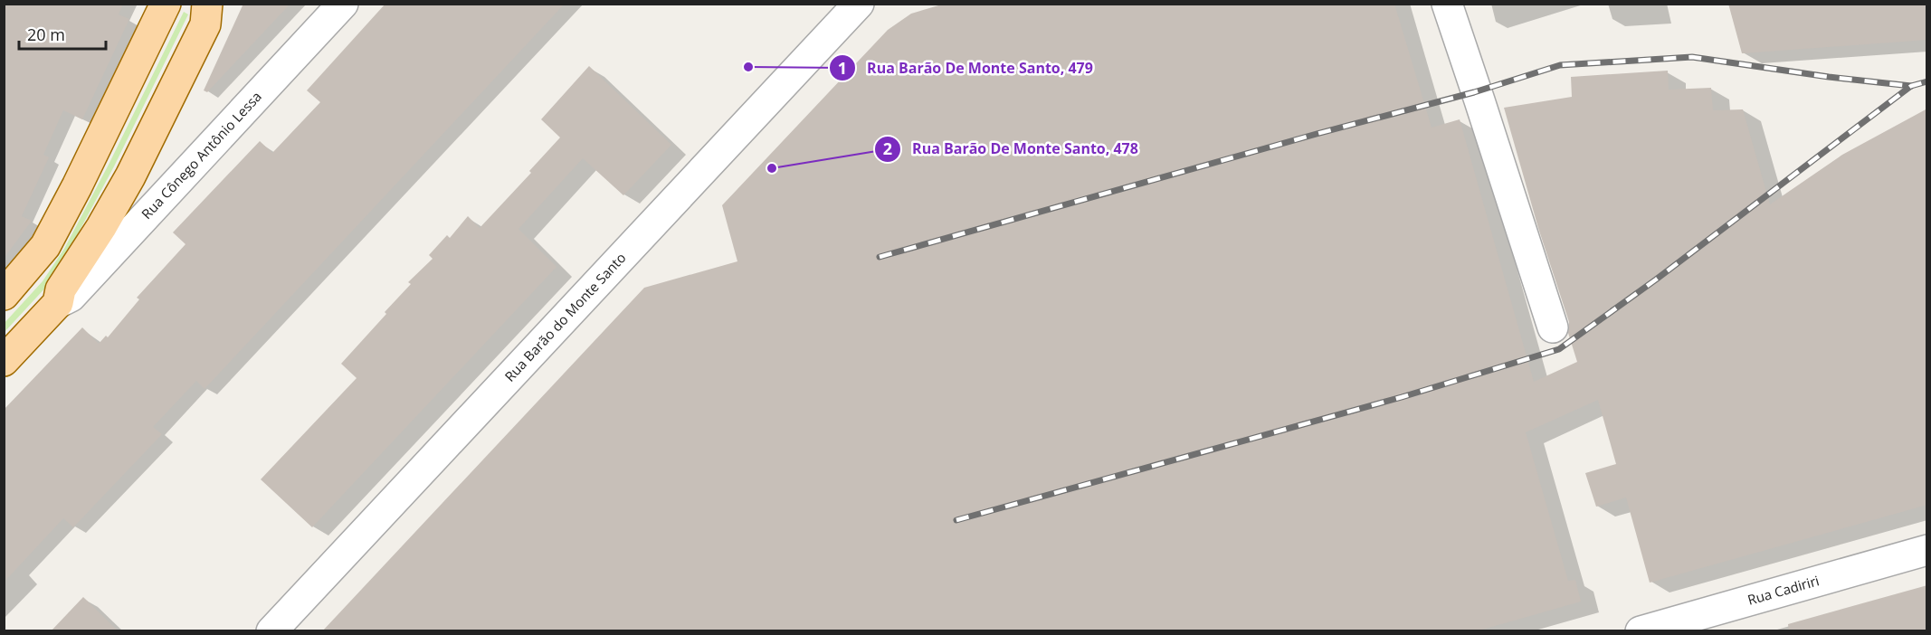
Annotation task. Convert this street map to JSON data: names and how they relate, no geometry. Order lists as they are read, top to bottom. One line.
{"streets":{"street":["Rua Cônego Antônio Lessa","Rua Barão do Monte Santo","Rua Cadiriri"]},"places":["Rua Barão De Monte Santo, 479","Rua Barão De Monte Santo, 478"],"scale_bar":"20 m"}
